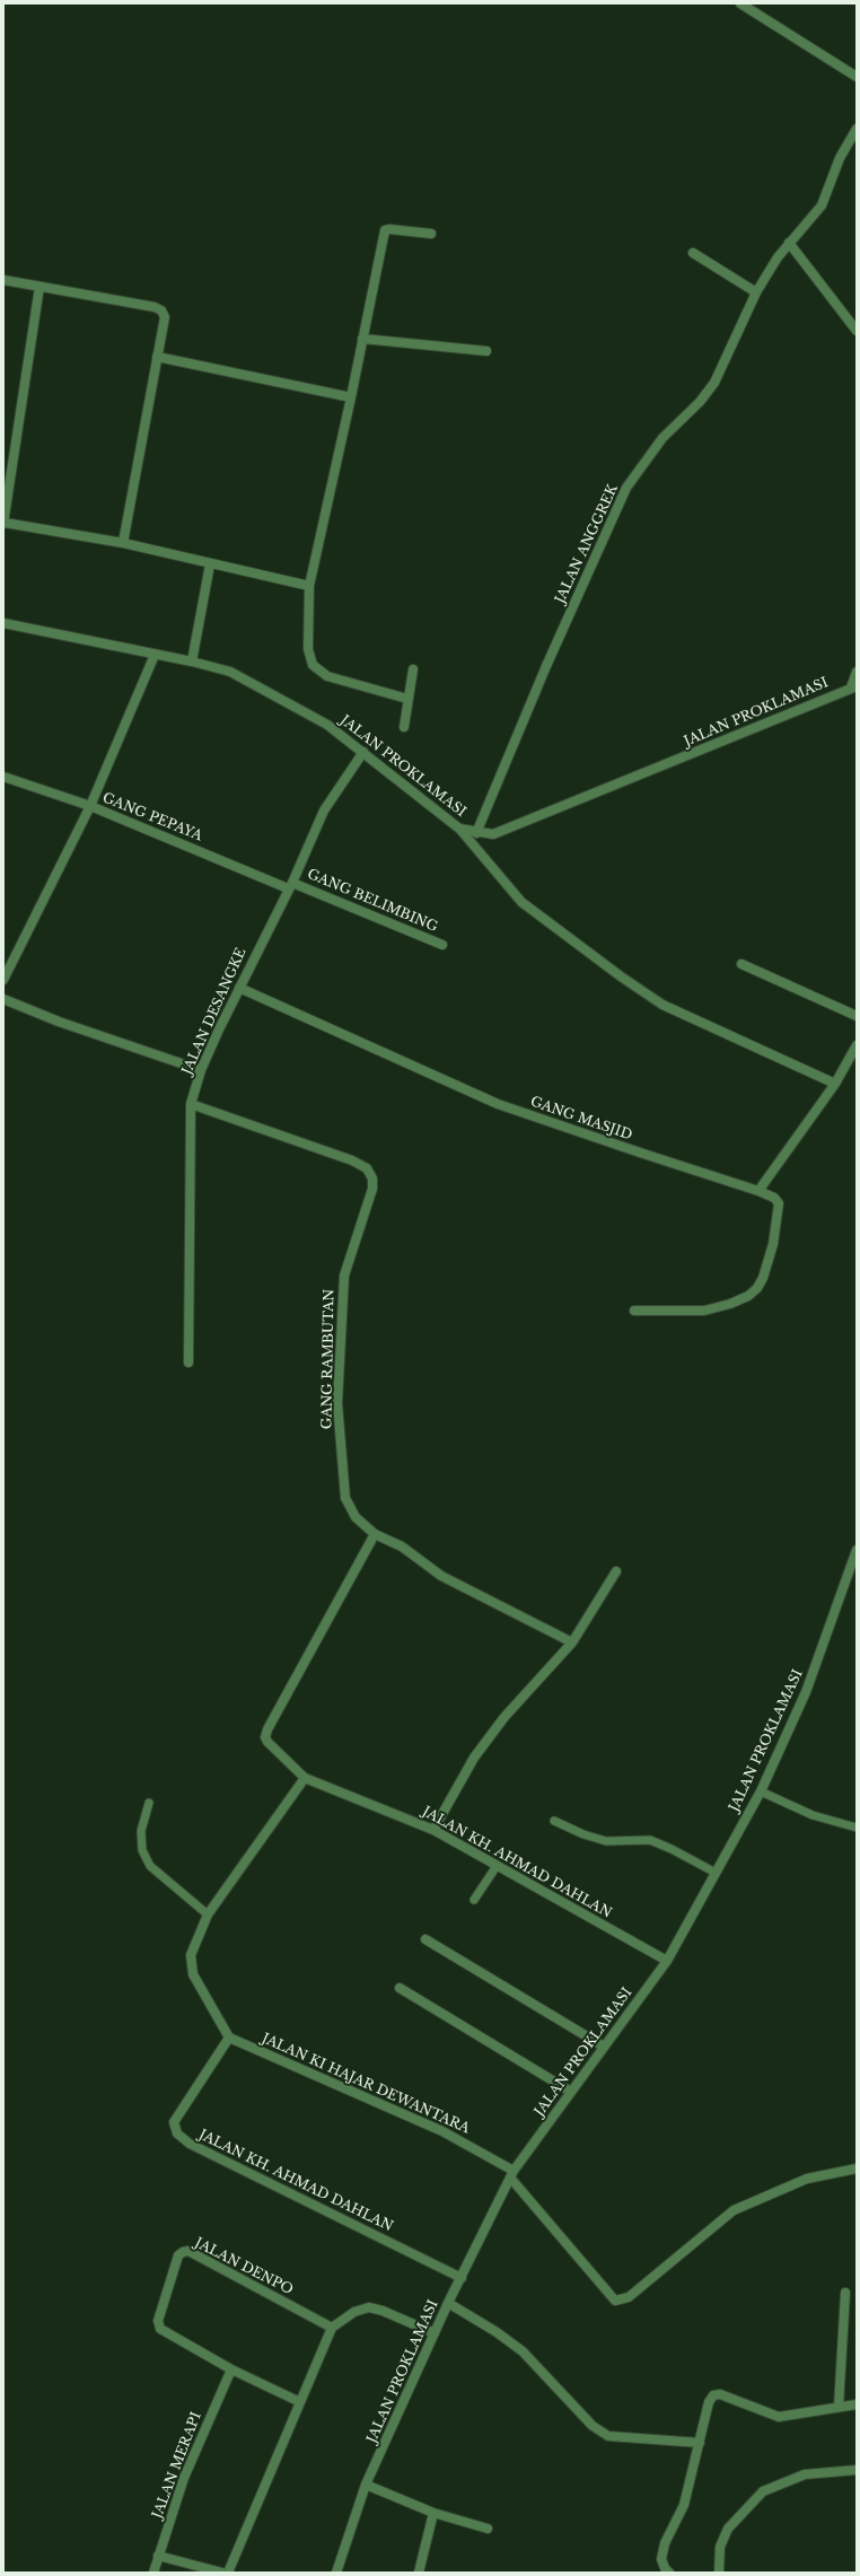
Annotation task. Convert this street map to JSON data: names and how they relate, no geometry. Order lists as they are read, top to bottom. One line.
{"streets":{"street":["JALAN ANGGREK","JALAN PROKLAMASI","GANG PEPAYA","GANG BELIMBING","JALAN DESANGKE","GANG MASJID","GANG RAMBUTAN","JALAN KH. AHMAD DAHLAN","JALAN KI HAJAR DEWANTARA","JALAN DENPO","JALAN MERAPI"]},"crossings":[["JALAN ANGGREK","JALAN PROKLAMASI"],["JALAN PROKLAMASI","JALAN DESANGKE"],["JALAN PROKLAMASI","JALAN KH. AHMAD DAHLAN"],["JALAN PROKLAMASI","JALAN KI HAJAR DEWANTARA"],["GANG PEPAYA","GANG BELIMBING"],["GANG PEPAYA","JALAN DESANGKE"],["GANG BELIMBING","JALAN DESANGKE"],["JALAN DESANGKE","GANG MASJID"],["JALAN DESANGKE","GANG RAMBUTAN"],["JALAN KH. AHMAD DAHLAN","JALAN KI HAJAR DEWANTARA"],["JALAN DENPO","JALAN MERAPI"]]}
